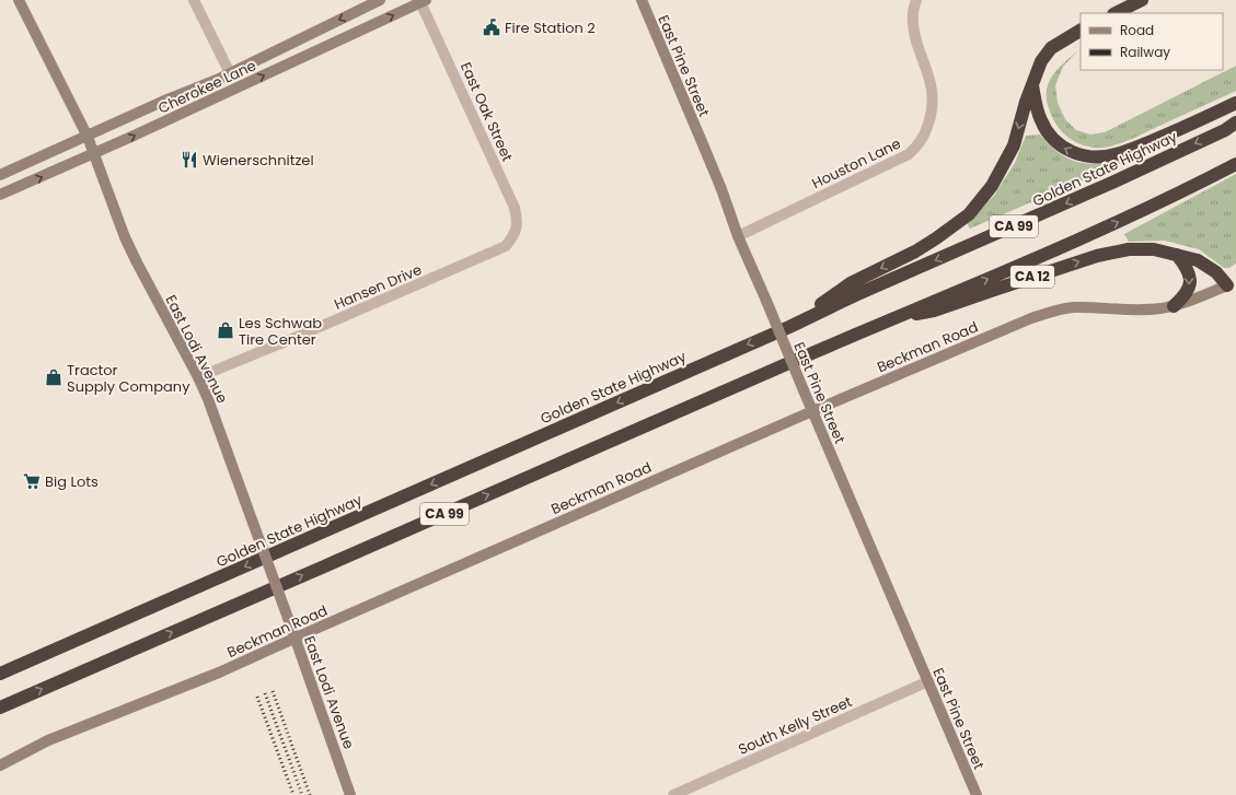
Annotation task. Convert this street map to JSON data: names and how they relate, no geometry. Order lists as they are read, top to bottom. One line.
{"streets":{"highway":["Golden State Highway","CA 99","CA 12"],"street":["East Pine Street","Cherokee Lane","East Oak Street","Houston Lane","Hansen Drive","Beckman Road","East Lodi Avenue","South Kelly Street"]},"crossings":[["East Pine Street","Houston Lane"],["East Pine Street","Beckman Road"],["East Pine Street","South Kelly Street"],["Cherokee Lane","East Oak Street"],["Cherokee Lane","East Lodi Avenue"],["East Oak Street","Hansen Drive"],["CA 99","CA 12"],["CA 12","Beckman Road"],["Hansen Drive","East Lodi Avenue"],["Beckman Road","East Lodi Avenue"]],"places":{"public building":["Fire Station 2"],"restaurant":["Wienerschnitzel"],"shop":["Les Schwab Tire Center","Tractor Supply Company"],"supermarket":["Big Lots"]},"legend":["Road","Railway"]}
